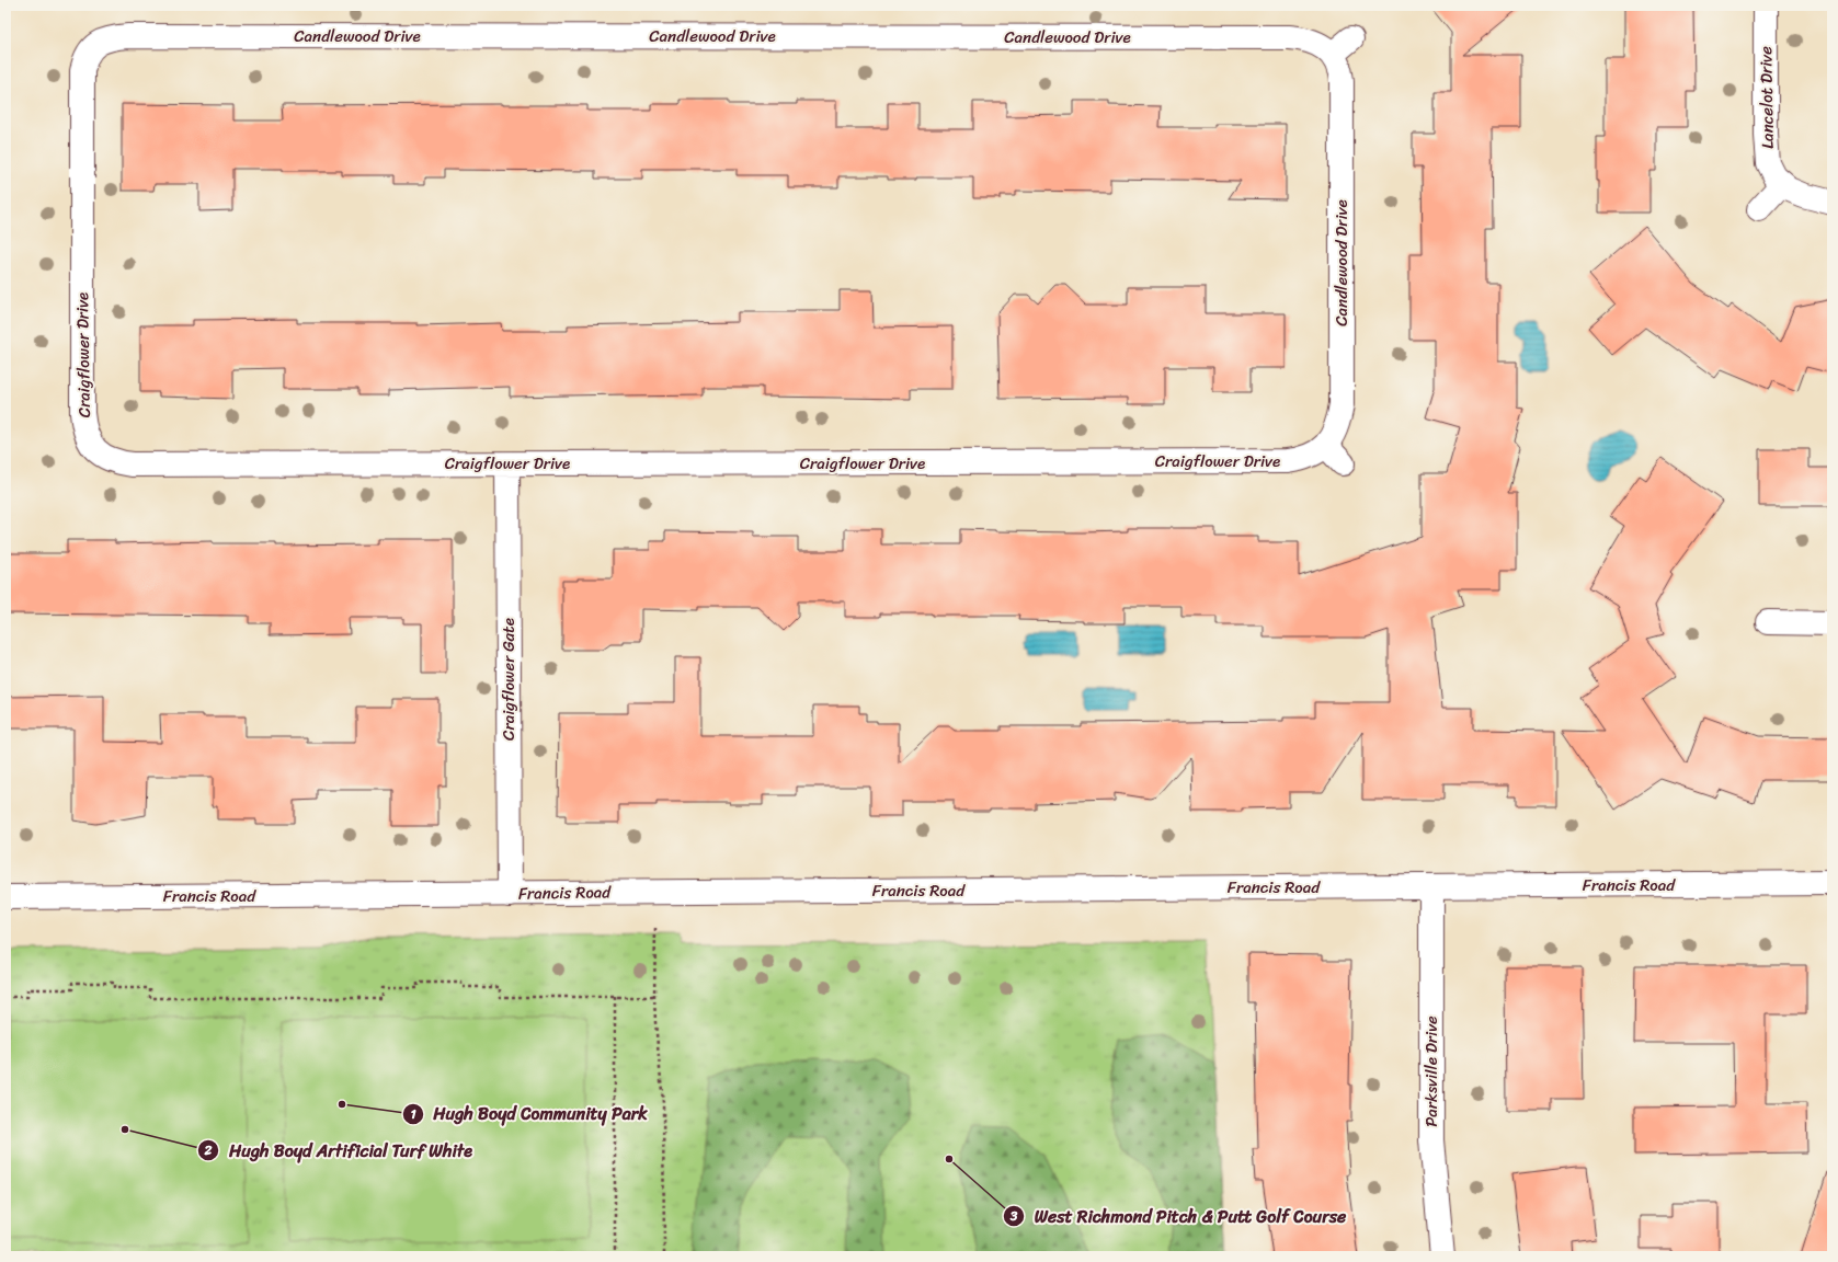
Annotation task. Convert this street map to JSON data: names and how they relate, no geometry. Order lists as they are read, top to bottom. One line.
{"streets":{"street":["Candlewood Drive","Lancelot Drive","Craigflower Drive","Craigflower Gate","Francis Road","Parksville Drive"]},"crossings":[["Candlewood Drive","Craigflower Drive"],["Craigflower Drive","Craigflower Gate"],["Craigflower Gate","Francis Road"],["Francis Road","Parksville Drive"]],"places":["Hugh Boyd Community Park","Hugh Boyd Artificial Turf White","West Richmond Pitch & Putt Golf Course"]}
